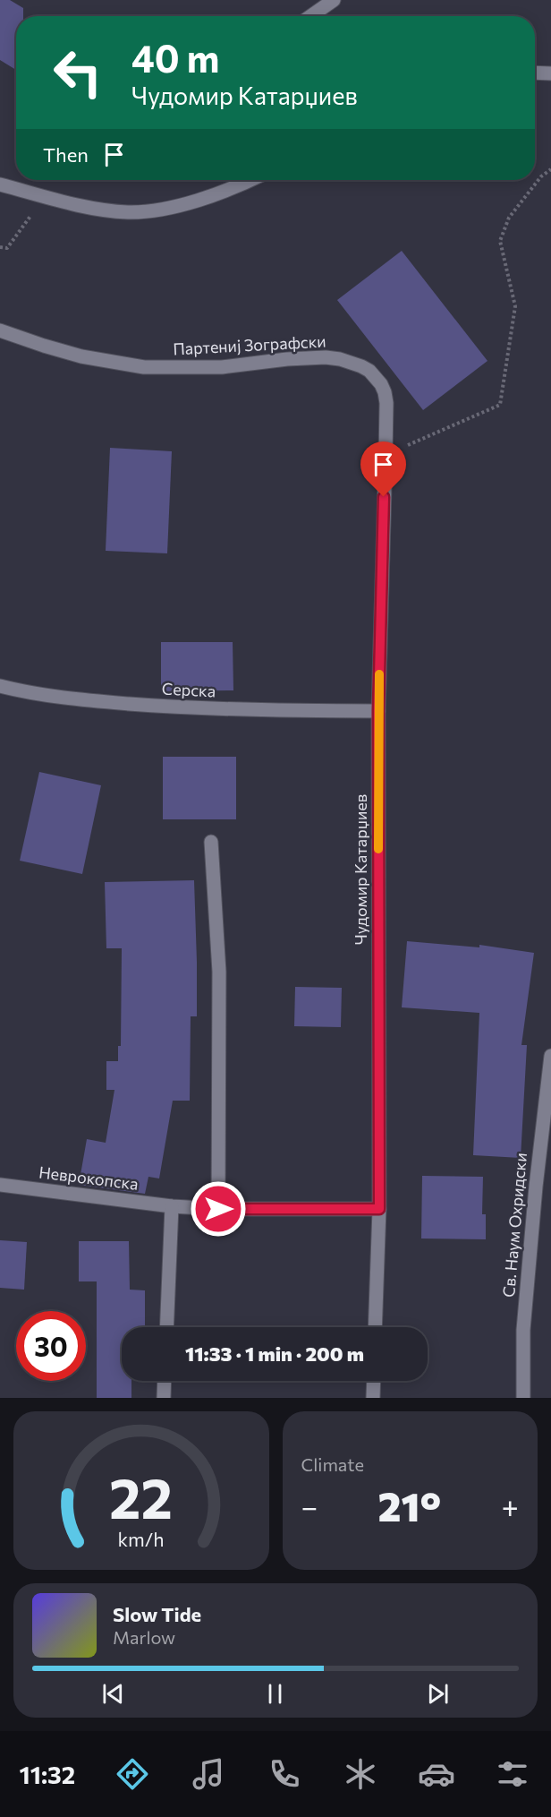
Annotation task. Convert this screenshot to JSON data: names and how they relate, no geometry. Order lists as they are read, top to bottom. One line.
{"streets":{"street":["Партениј Зографски","Серска","Чудомир Катарџиев","Неврокопска","Св. Наум Охридски"]},"crossings":[["Партениј Зографски","Чудомир Катарџиев"],["Серска","Чудомир Катарџиев"],["Чудомир Катарџиев","Неврокопска"]],"page":{"turn":["40 m","Чудомир Катарџиев"],"then":"Then","limit":"30","trip":"11:33 · 1 min · 200 m","tile":"Climate","heat":["−","21°","+"],"song":["Slow Tide","Marlow"],"tabs":"11:32","gauge":["22","km/h"]}}
